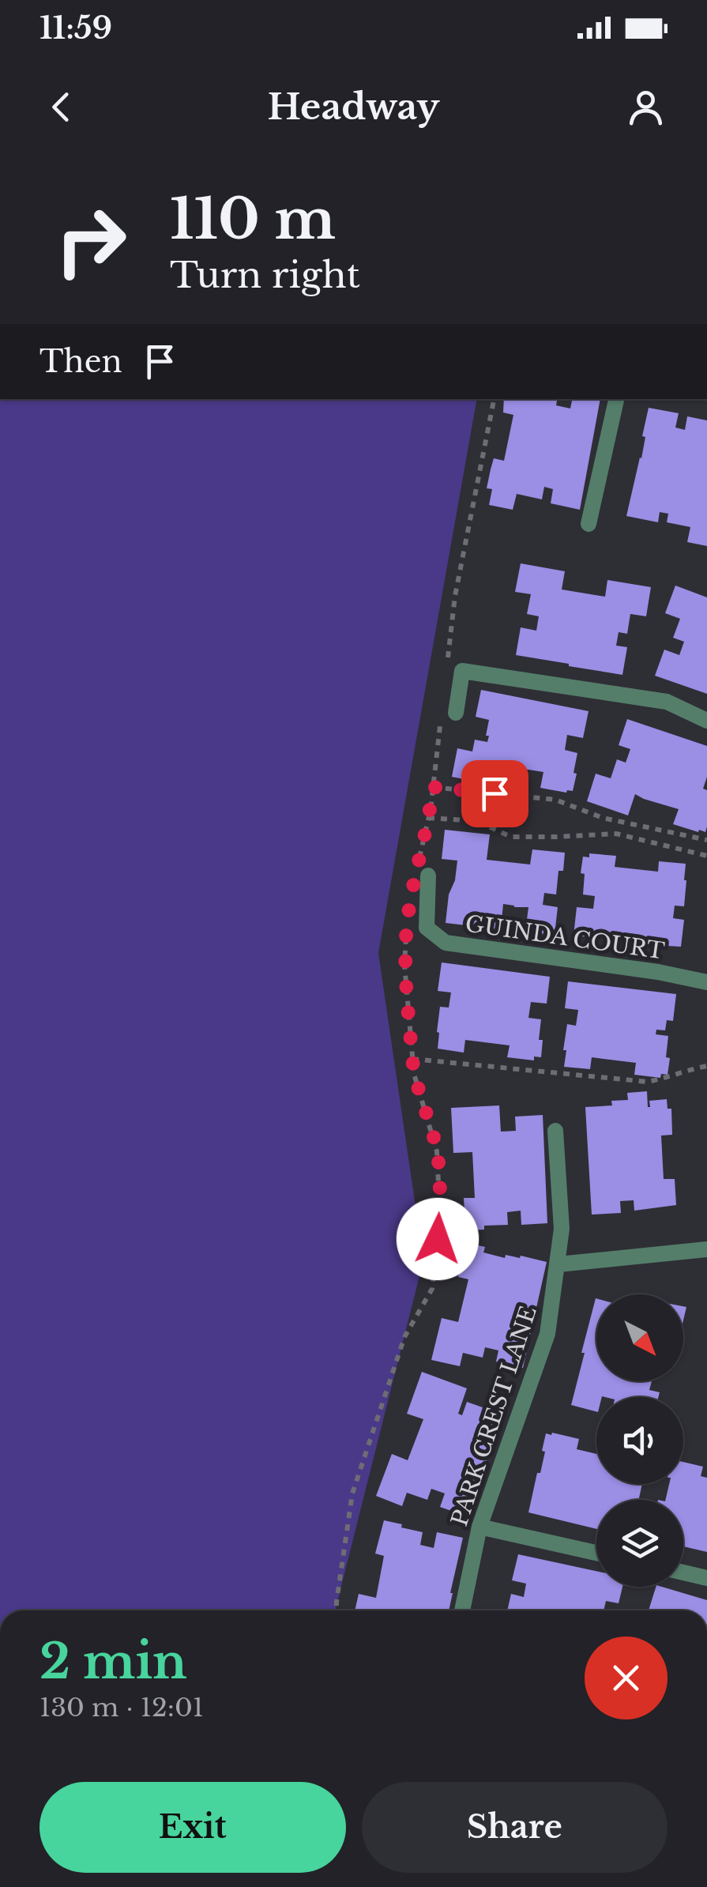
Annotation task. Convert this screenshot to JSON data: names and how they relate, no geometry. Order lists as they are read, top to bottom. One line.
{"streets":{"street":["GUINDA COURT","PARK CREST LANE"]},"north":"bottom right","page":{"status":"11:59","header":"Headway","turn":["110 m","Turn right"],"then":"Then","heading":["2 min","130 m · 12:01"],"buttons":["Exit","Share"]}}
